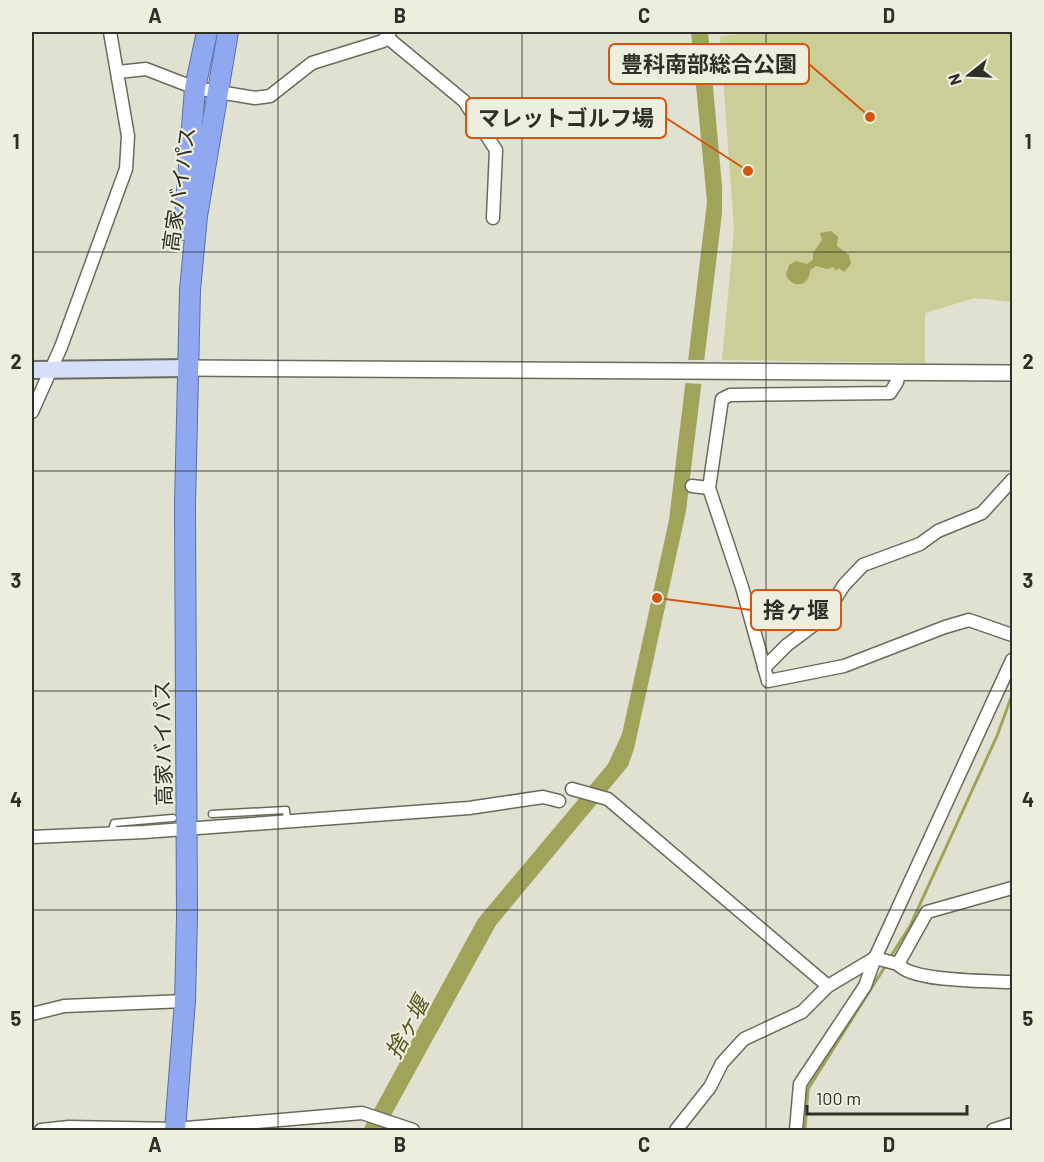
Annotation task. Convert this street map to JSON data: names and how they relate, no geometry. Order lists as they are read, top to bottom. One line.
{"streets":{"highway":["高家バイパス"]},"water":["捨ヶ堰"],"places":["豊科南部総合公園","マレットゴルフ場","捨ヶ堰"],"scale_bar":"100 m","north":"left","grid":{"columns":["A","B","C","D"],"rows":["1","2","3","4","5"]}}
